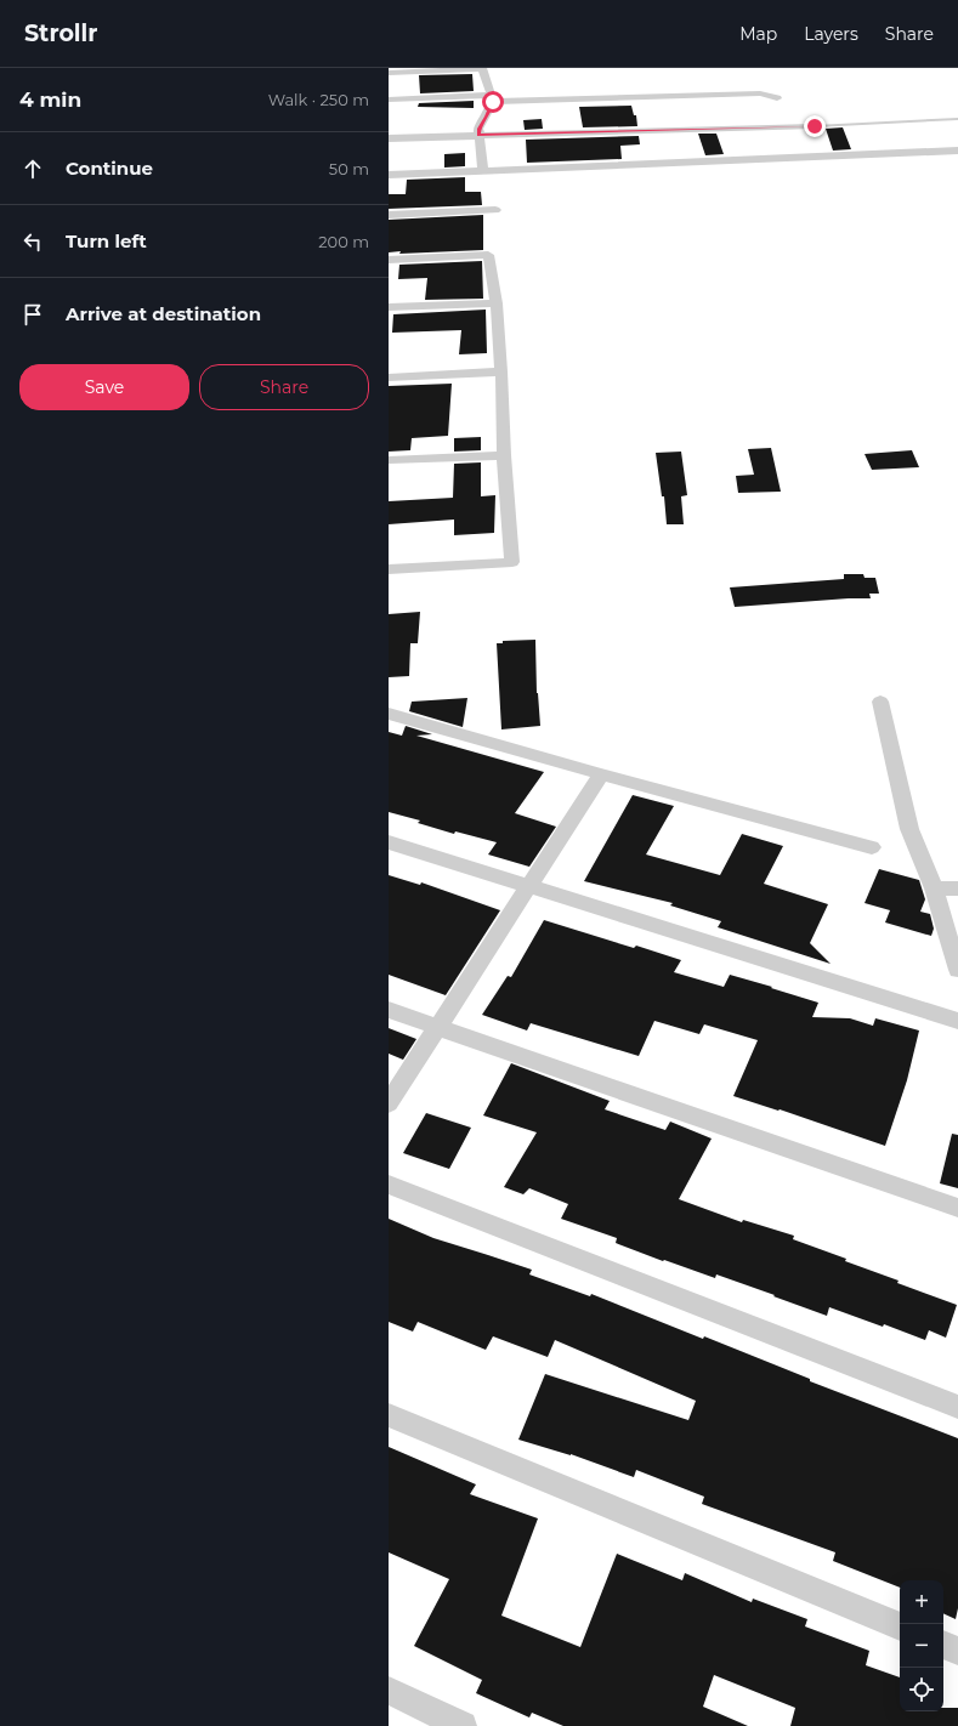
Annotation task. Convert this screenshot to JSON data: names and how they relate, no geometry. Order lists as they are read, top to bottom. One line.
{"page":{"header":"Strollr","nav":["Map","Layers","Share"],"heading":["4 min","Walk · 250 m"],"list":[["Continue","50 m"],["Turn left","200 m"],"Arrive at destination"],"buttons":["Save","Share"],"map_buttons":["+","−"]}}
